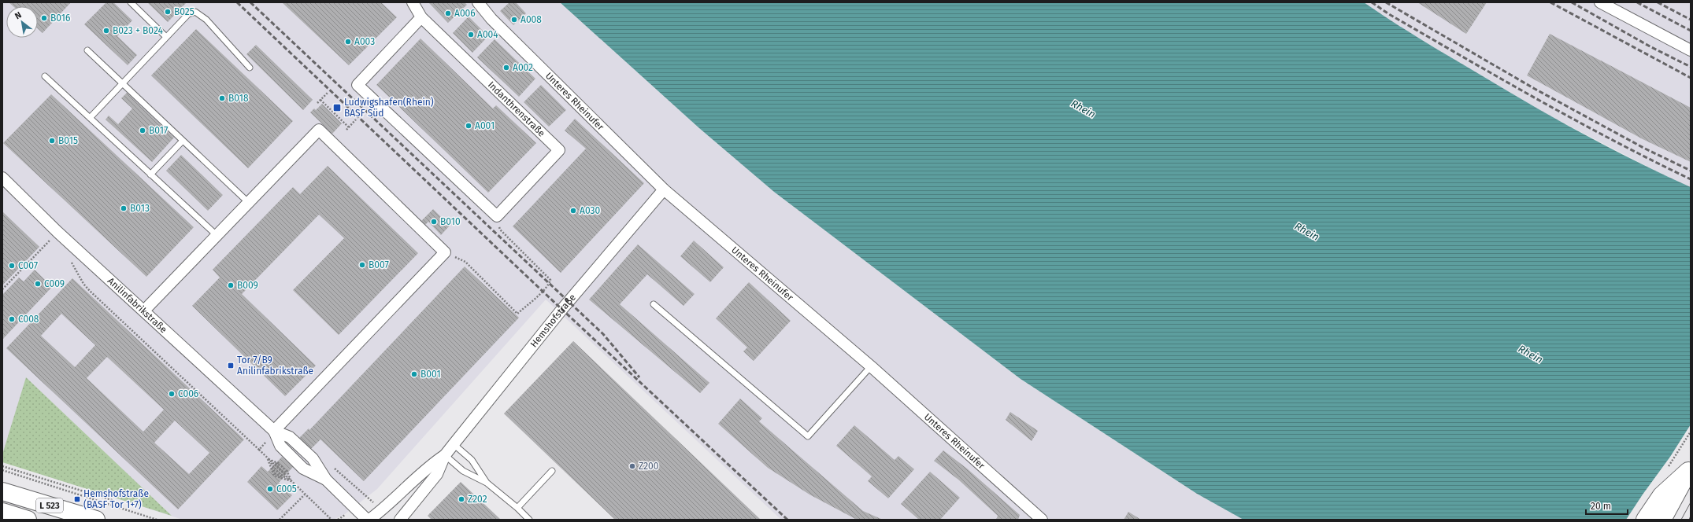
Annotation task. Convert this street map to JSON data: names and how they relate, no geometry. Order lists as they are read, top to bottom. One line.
{"streets":{"main road":["L 523"],"street":["Unteres Rheinufer","Indanthrenstraße","Anilinfabrikstraße","Hemshofstraße"]},"crossings":[["Unteres Rheinufer","Hemshofstraße"],["Anilinfabrikstraße","Hemshofstraße"]],"water":["Rhein"],"places":{"other":["B025","A006","B016","A008","B023 + B024","A004","A003","A002","B018","A001","B017","B015","B013","A030","B010","B007","C007","C009","B009","C008","B001","C006","Z200","C005","Z202"],"transit":["Ludwigshafen(Rhein) BASF Süd","Tor 7/B9 Anilinfabrikstraße","Hemshofstraße (BASF Tor 1+7)"]},"scale_bar":"20 m","north":"top left"}
